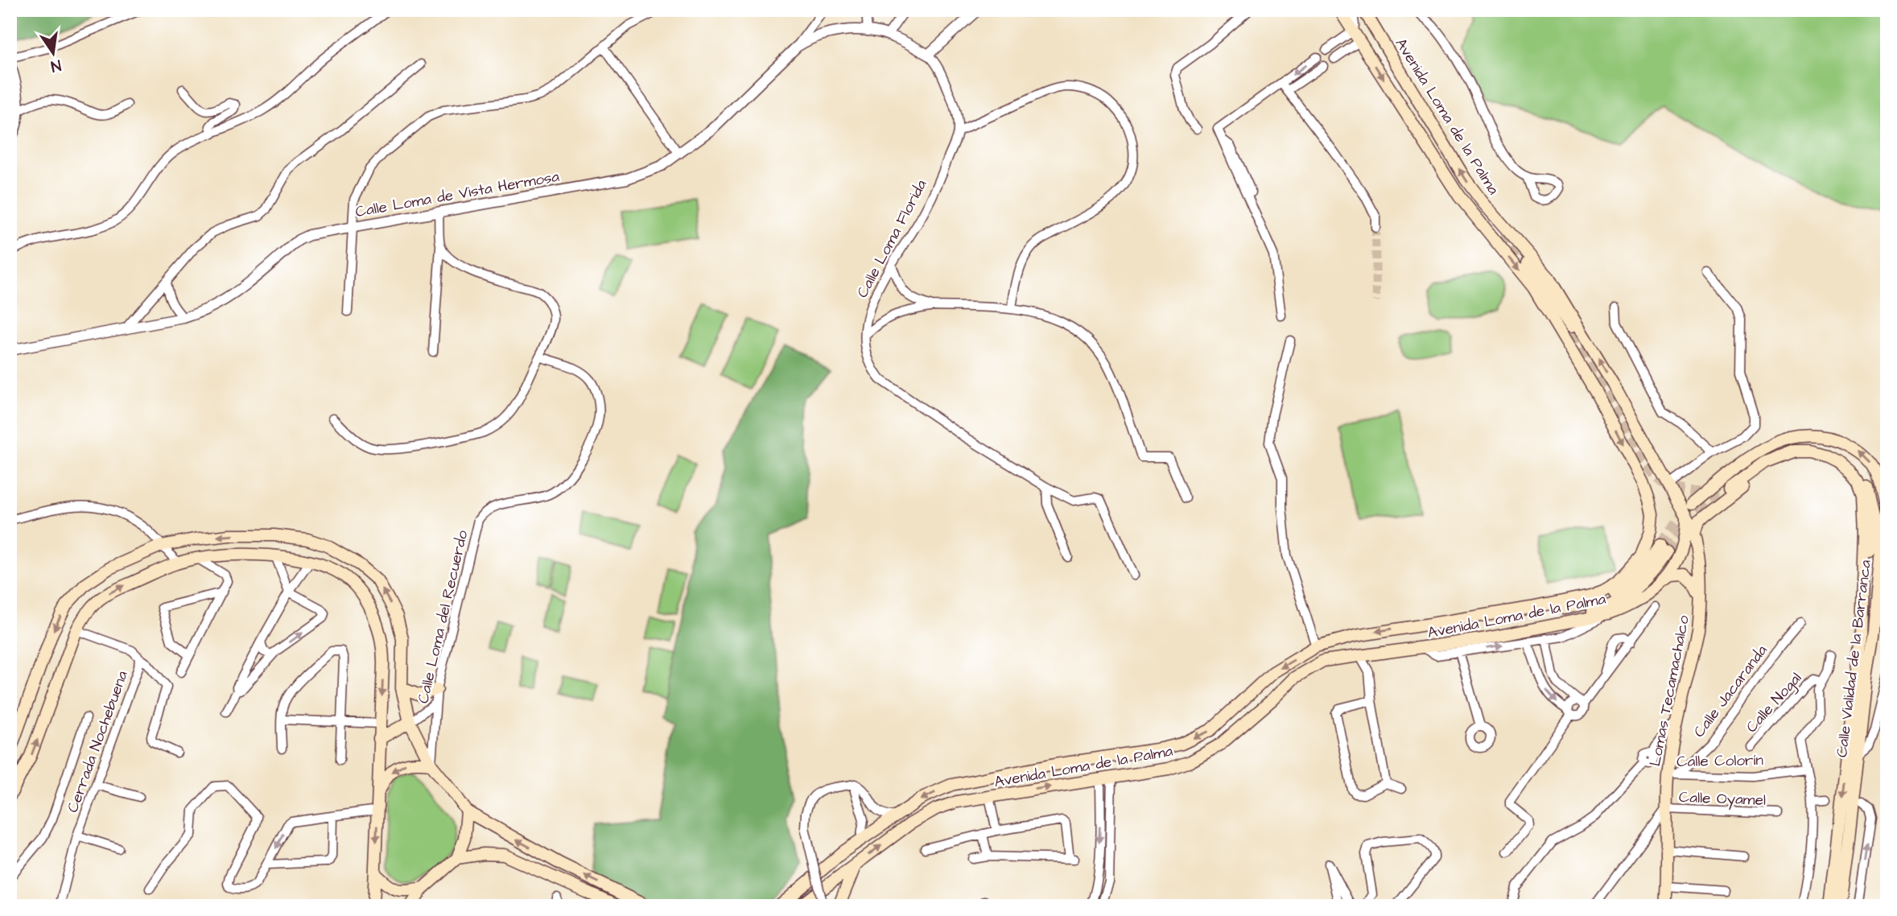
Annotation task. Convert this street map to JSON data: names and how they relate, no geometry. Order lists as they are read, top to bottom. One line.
{"streets":{"main road":["Avenida Loma de la Palma","Calle Vialidad de la Barranca","Lomas Tecamachalco"],"street":["Calle Loma de Vista Hermosa","Calle Loma Florida","Calle Loma del Recuerdo","Calle Jacaranda","Calle Nogal","Cerrada Nochebuena","Calle Colorín","Calle Oyamel"]},"crossings":[["Avenida Loma de la Palma","Lomas Tecamachalco"],["Lomas Tecamachalco","Calle Jacaranda"],["Lomas Tecamachalco","Calle Colorín"],["Lomas Tecamachalco","Calle Oyamel"],["Calle Jacaranda","Calle Colorín"]],"north":"bottom"}
